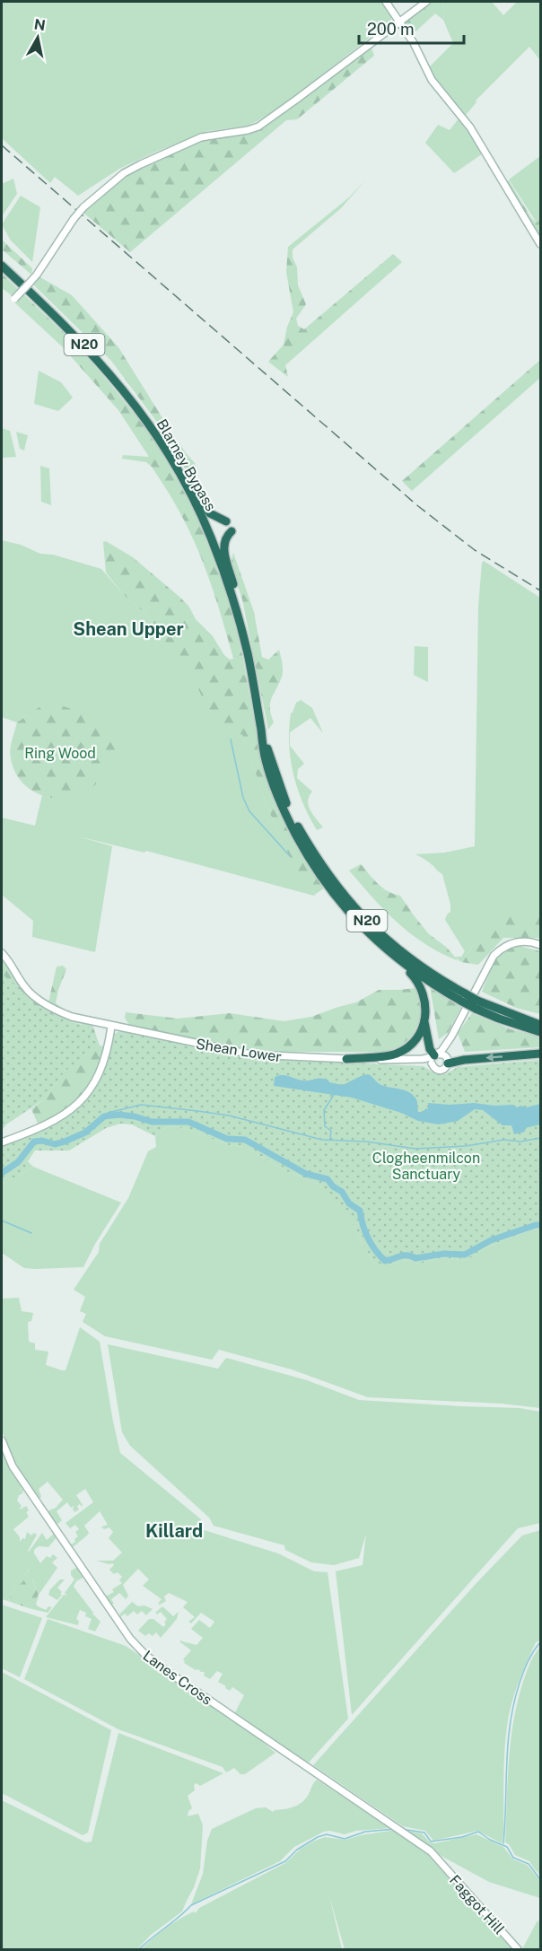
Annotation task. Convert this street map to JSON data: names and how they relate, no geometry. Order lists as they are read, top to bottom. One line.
{"streets":{"highway":["N20","Blarney Bypass"],"street":["Shean Lower","Lanes Cross","Faggot Hill"]},"crossings":[["Lanes Cross","Faggot Hill"]],"districts":["Shean Upper","Killard"],"parks":["Ring Wood","Clogheenmilcon Sanctuary"],"scale_bar":"200 m","north":"top"}
